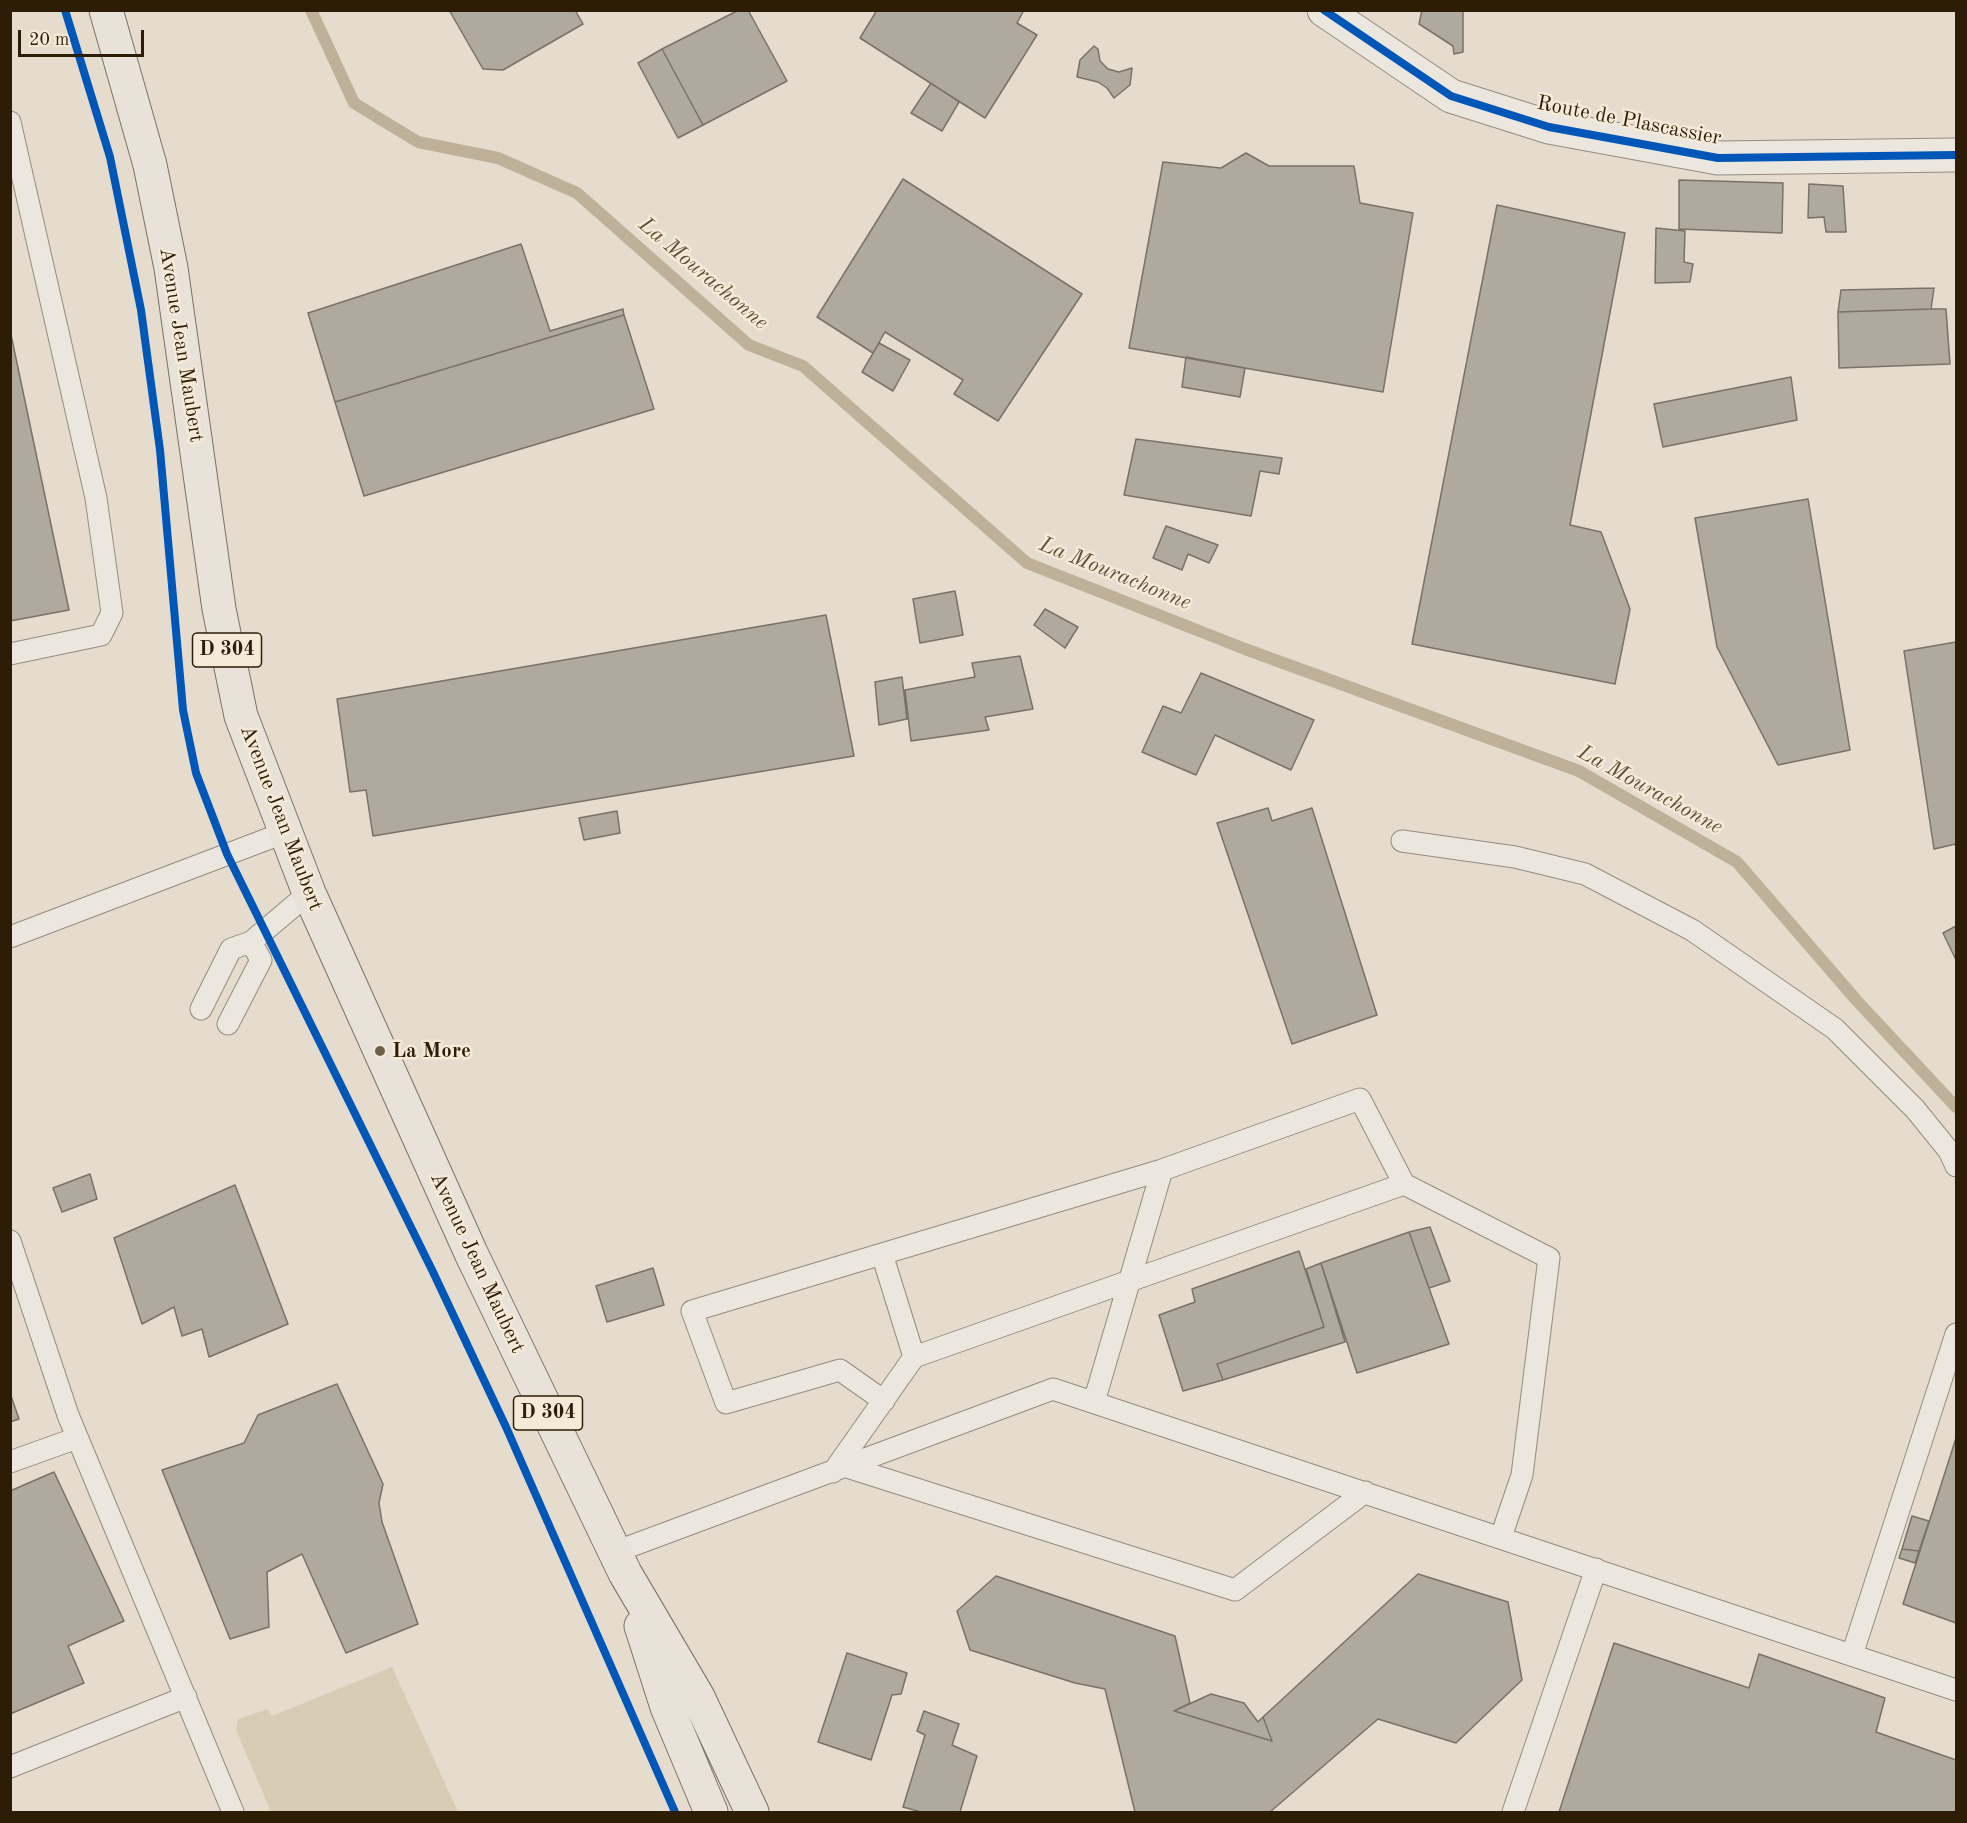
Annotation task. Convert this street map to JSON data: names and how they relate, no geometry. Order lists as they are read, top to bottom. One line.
{"streets":{"main road":["Avenue Jean Maubert","D 304"],"street":["Route de Plascassier"]},"water":["La Mourachonne"],"places":["La More"],"scale_bar":"20 m"}
